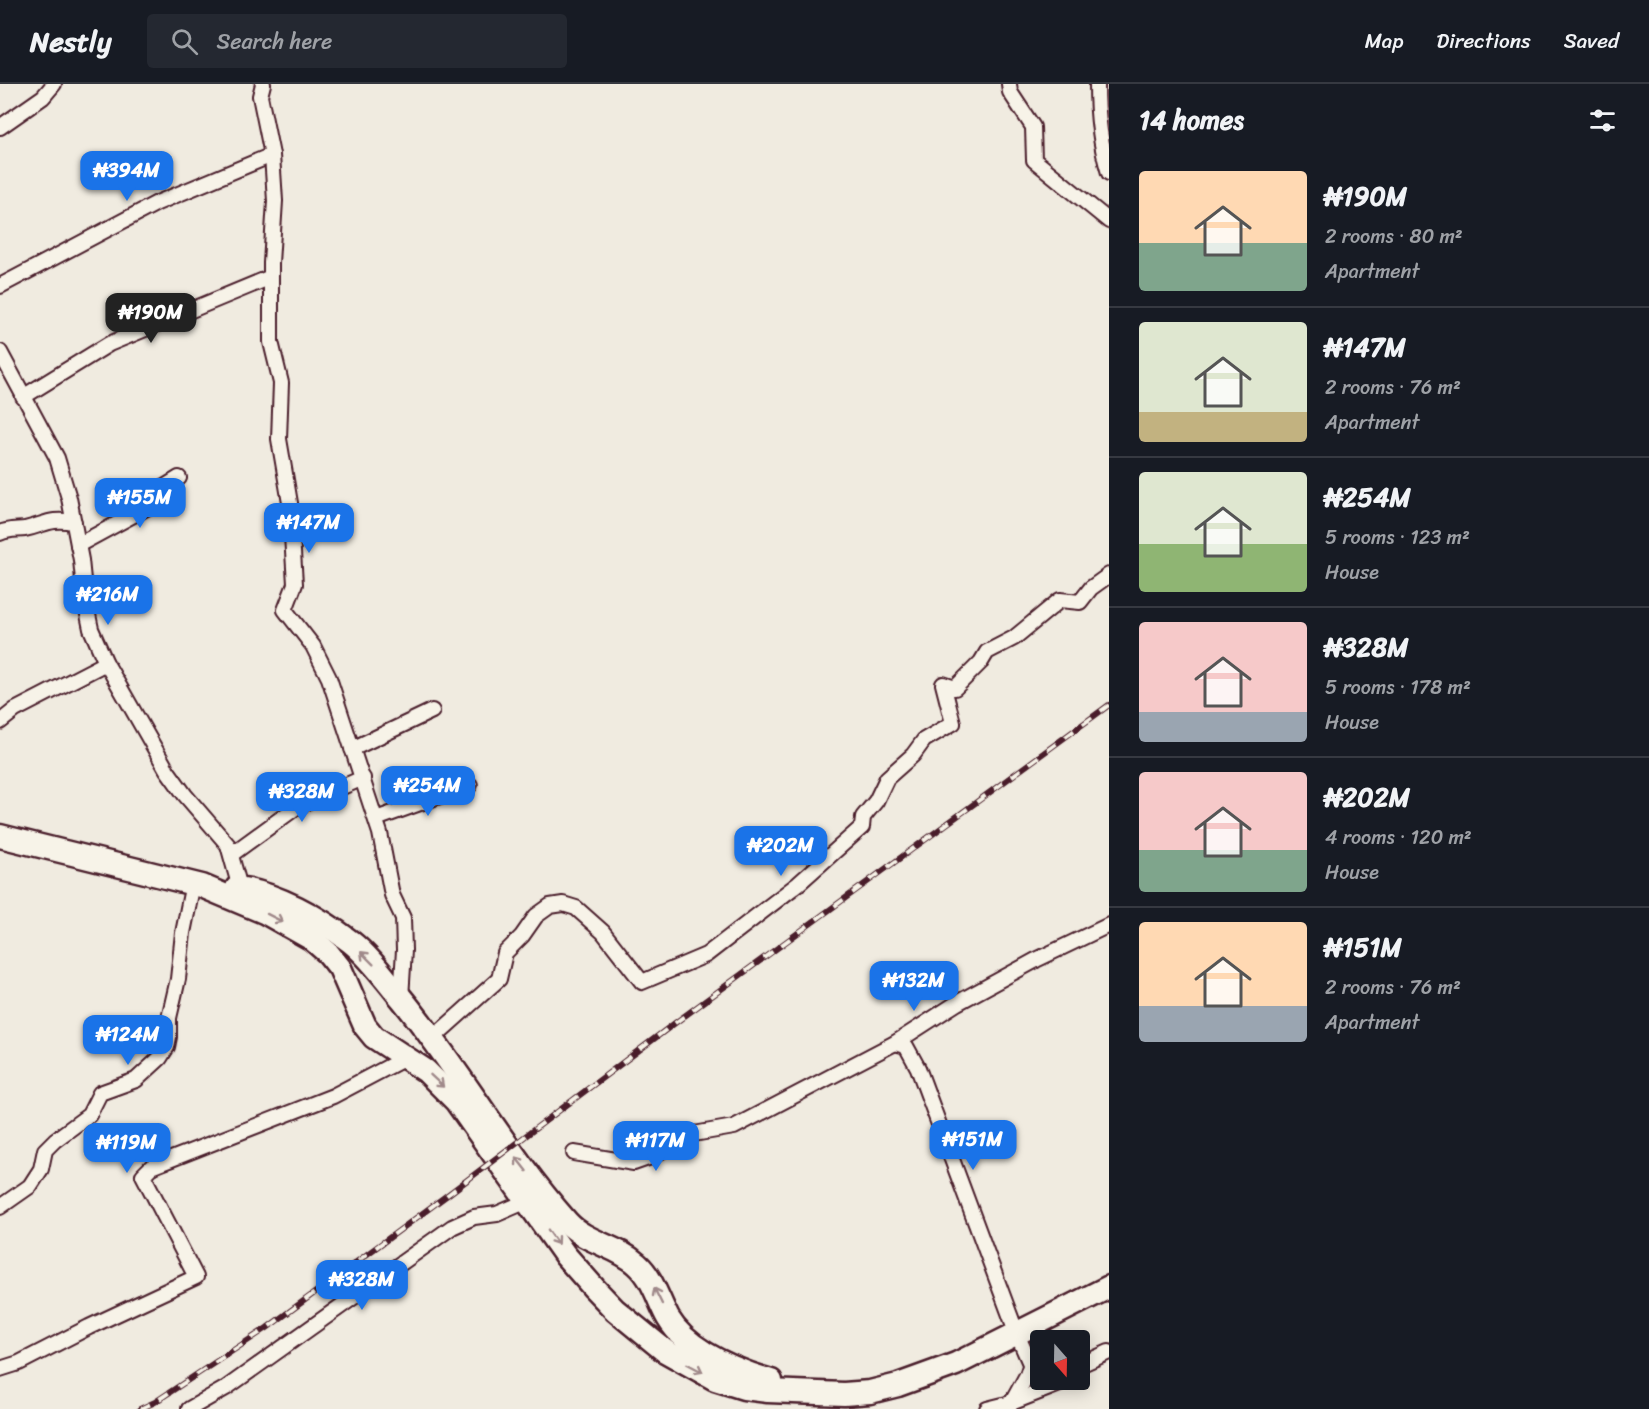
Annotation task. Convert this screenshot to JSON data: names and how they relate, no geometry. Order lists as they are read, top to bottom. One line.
{"north":"bottom","page":{"header":"Nestly","search":"Search here","nav":["Map","Directions","Saved"],"heading":"14 homes","price":["₦394M","₦190M","₦155M","₦147M","₦216M","₦254M","₦328M","₦202M","₦132M","₦124M","₦151M","₦117M","₦119M","₦328M"],"list":[{"name":"₦190M","note":"2 rooms · 80 m² · Apartment"},{"name":"₦147M","note":"2 rooms · 76 m² · Apartment"},{"name":"₦254M","note":"5 rooms · 123 m² · House"},{"name":"₦328M","note":"5 rooms · 178 m² · House"},{"name":"₦202M","note":"4 rooms · 120 m² · House"},{"name":"₦151M","note":"2 rooms · 76 m² · Apartment"}]}}
